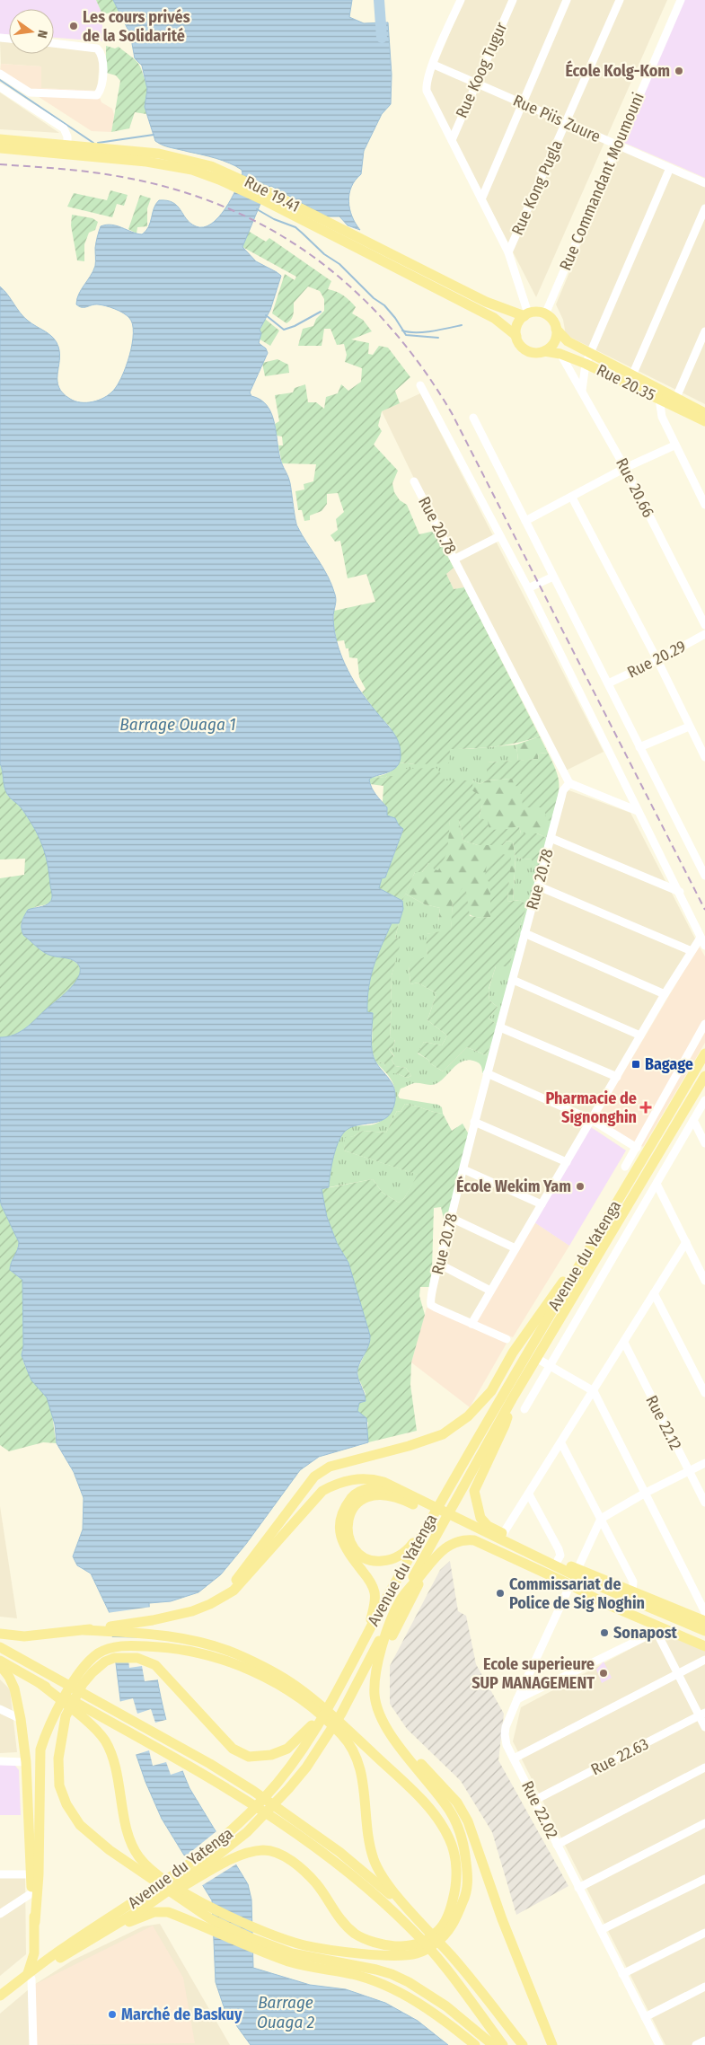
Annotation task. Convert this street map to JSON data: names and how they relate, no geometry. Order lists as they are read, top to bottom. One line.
{"streets":{"main road":["Rue 19.41","Rue 20.35","Avenue du Yatenga"],"street":["Rue Koog Tugur","Rue Piis Zuure","Rue Commandant Moumouni","Rue Kong Pugla","Rue 20.66","Rue 20.78","Rue 20.29","Rue 22.12","Rue 22.63","Rue 22.02"]},"crossings":[["Rue Koog Tugur","Rue Piis Zuure"],["Rue Piis Zuure","Rue Commandant Moumouni"],["Rue Piis Zuure","Rue Kong Pugla"],["Rue Commandant Moumouni","Rue 19.41"],["Rue Commandant Moumouni","Rue 20.35"],["Rue 19.41","Rue 20.35"],["Rue 20.35","Rue 20.66"],["Rue 22.63","Rue 22.02"]],"water":["Barrage Ouaga 1","Barrage Ouaga 2"],"places":{"other":["Les cours privés de la Solidarité","École Kolg-Kom","École Wekim Yam","Commissariat de Police de Sig Noghin","Sonapost","Ecole superieure SUP MANAGEMENT","Marché de Baskuy"],"transit":["Bagage"],"health":["Pharmacie de Signonghin"]},"north":"right"}
